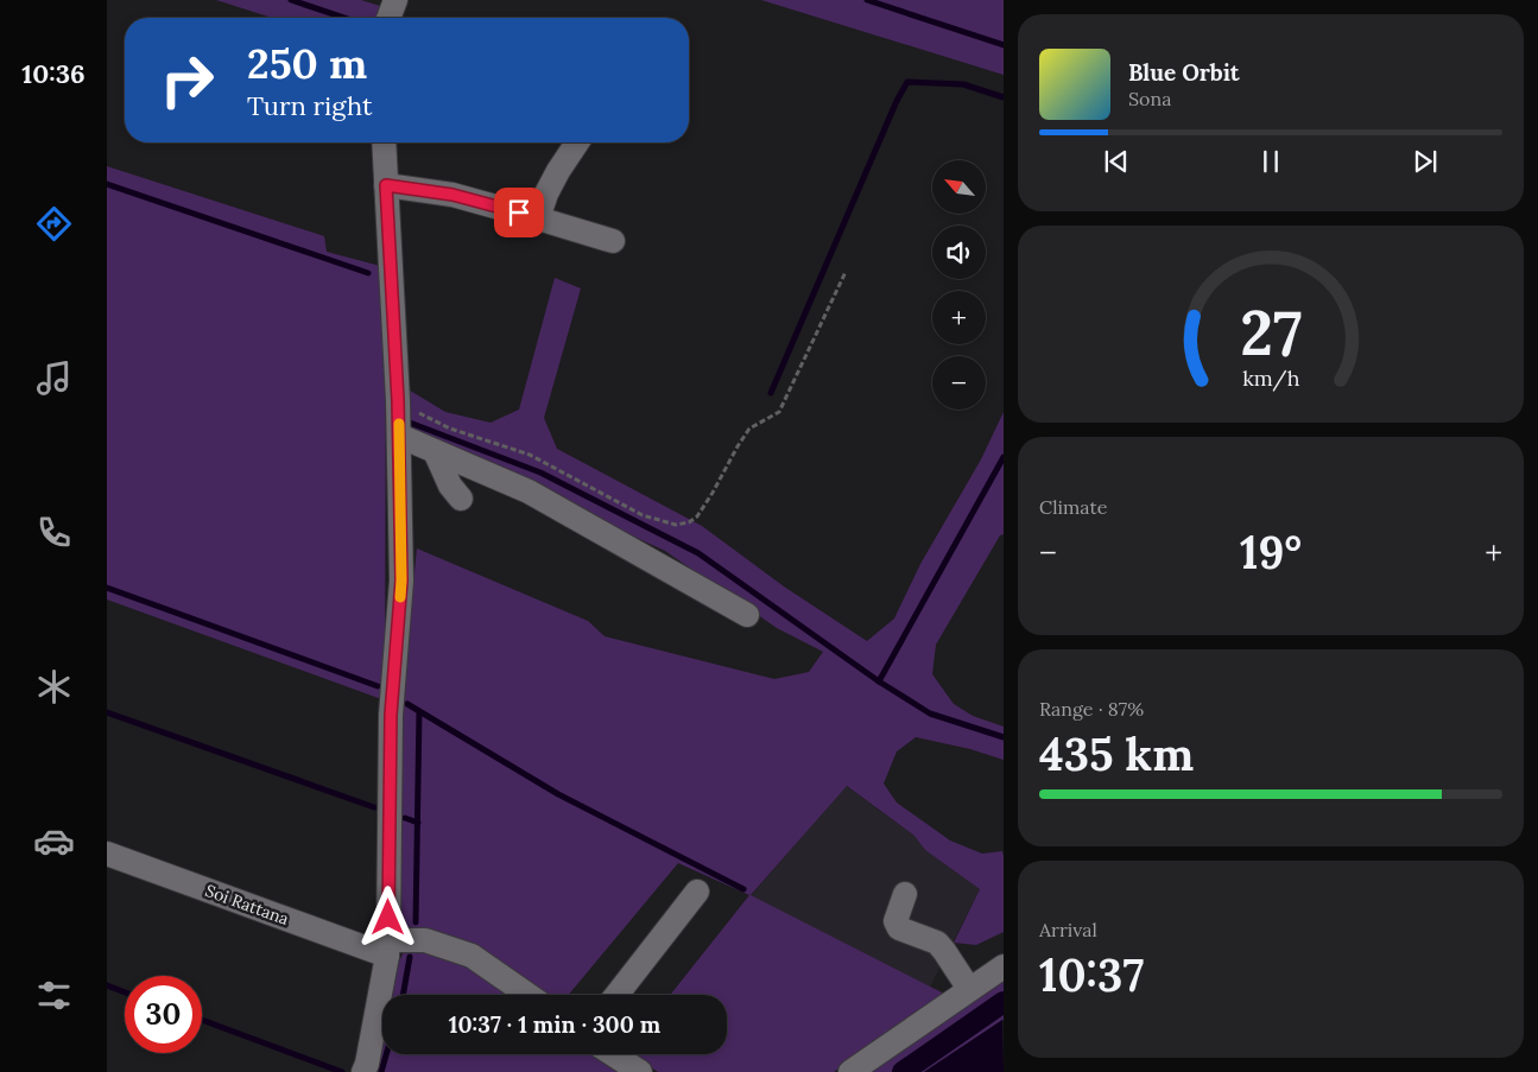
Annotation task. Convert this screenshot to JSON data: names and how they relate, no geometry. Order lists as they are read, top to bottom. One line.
{"streets":{"street":["Soi Rattana"]},"north":"top left","page":{"tabs":"10:36","turn":["250 m","Turn right"],"song":["Blue Orbit","Sona"],"map_buttons":["+","−"],"tile":["Climate",["Range · 87%","435 km"],["Arrival","10:37"]],"heat":["−","19°","+"],"limit":"30","trip":"10:37 · 1 min · 300 m","gauge":["27","km/h"]}}
